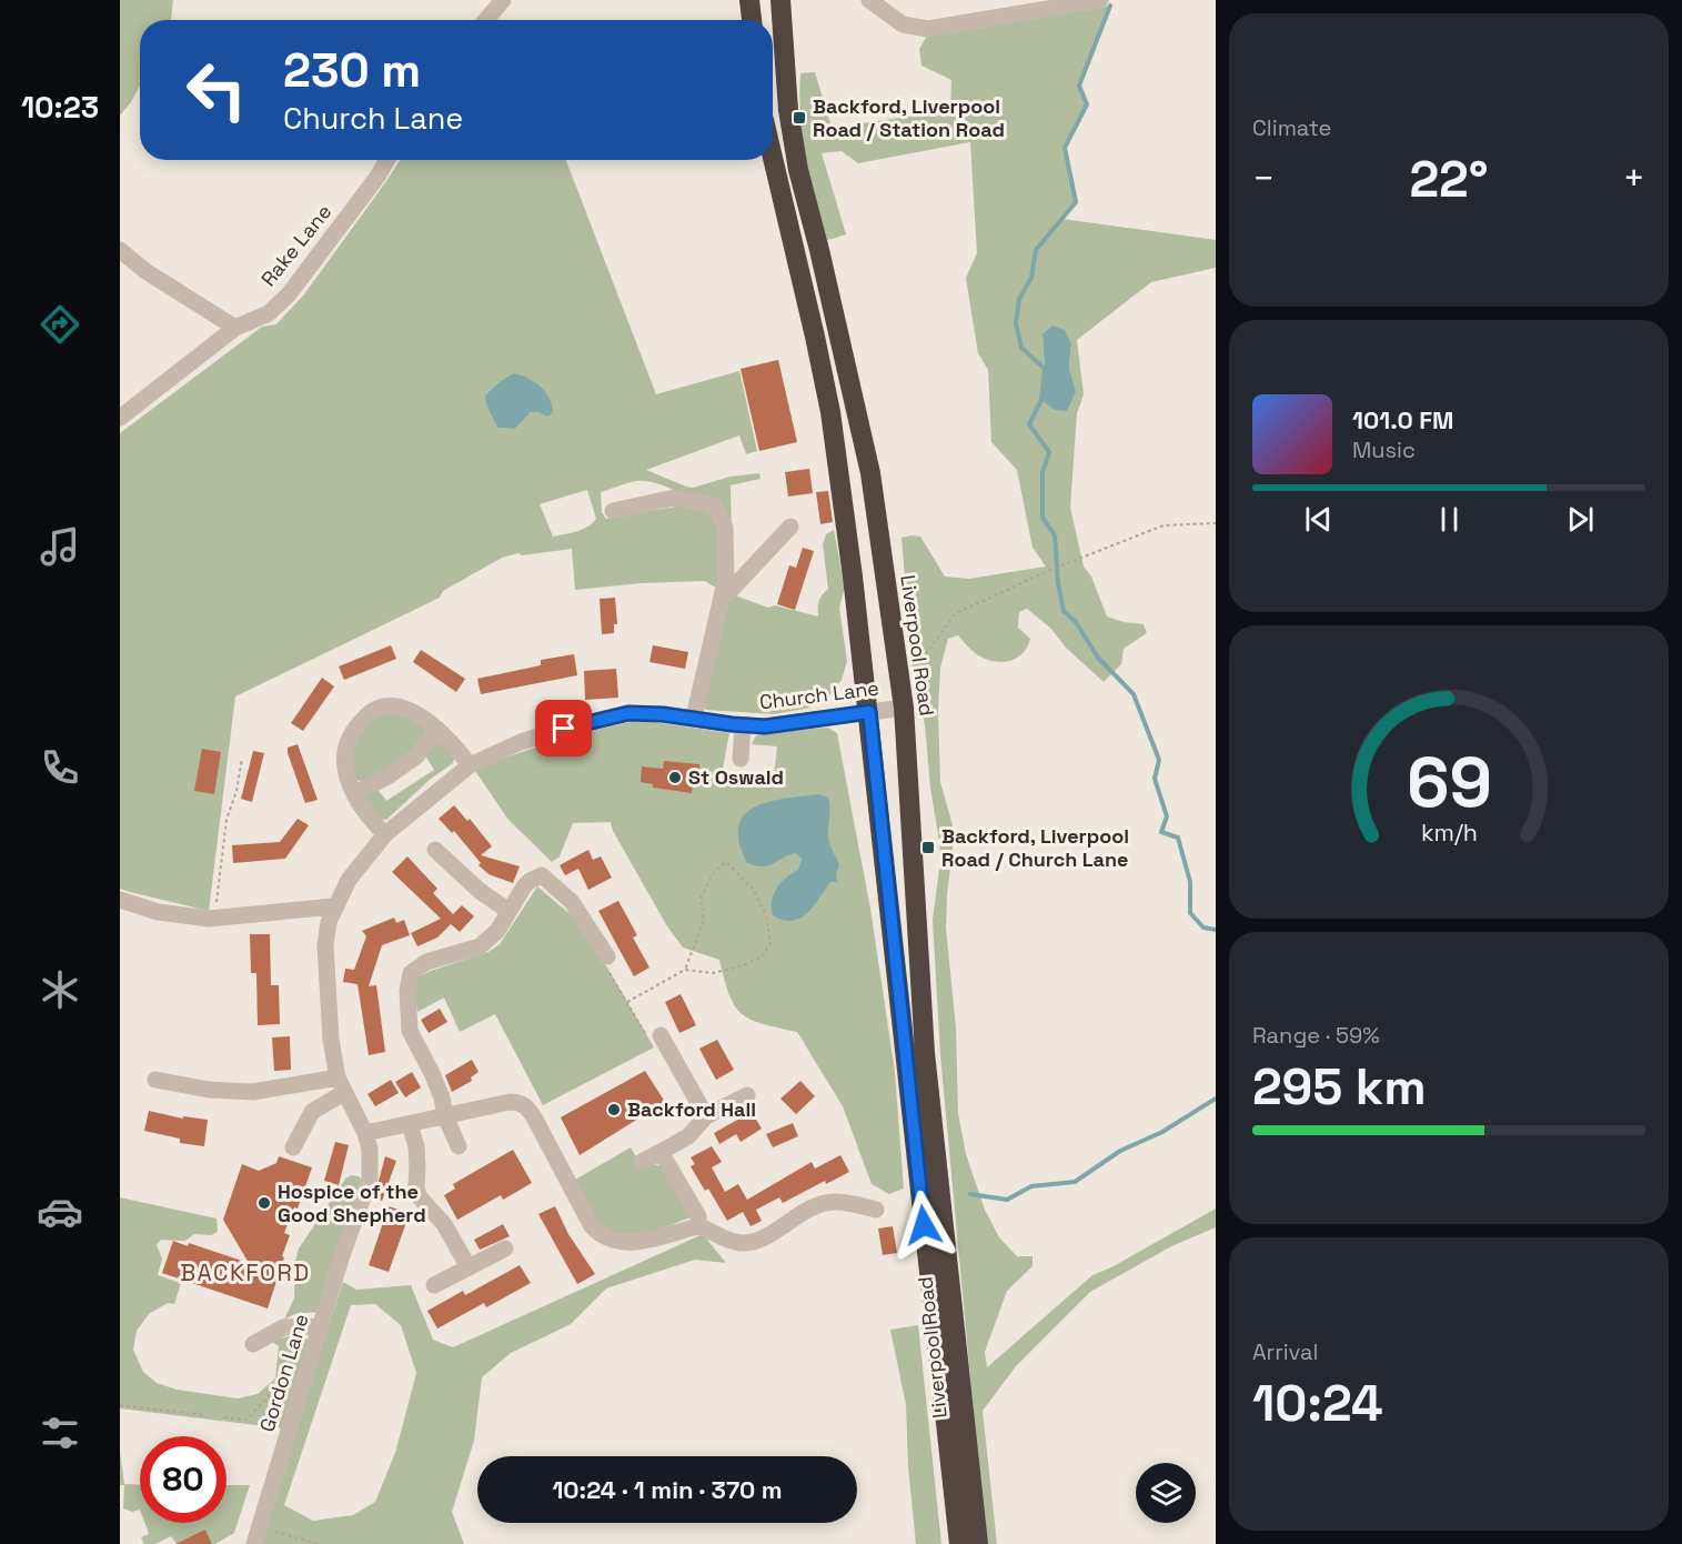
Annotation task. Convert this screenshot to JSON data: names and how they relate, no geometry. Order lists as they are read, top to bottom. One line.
{"streets":{"highway":["Liverpool Road"],"street":["Rake Lane","Church Lane","Gordon Lane"]},"crossings":[["Liverpool Road","Church Lane"],["Church Lane","Gordon Lane"]],"districts":["BACKFORD"],"places":{"transit":["Backford, Liverpool Road / Station Road","Backford, Liverpool Road / Church Lane"],"other":["St Oswald","Backford Hall","Hospice of the Good Shepherd"]},"page":{"tabs":"10:23","tile":["Climate",["Range · 59%","295 km"],["Arrival","10:24"]],"turn":["230 m","Church Lane"],"heat":["−","22°","+"],"song":["101.0 FM","Music"],"limit":"80","trip":"10:24 · 1 min · 370 m","gauge":["69","km/h"]}}
